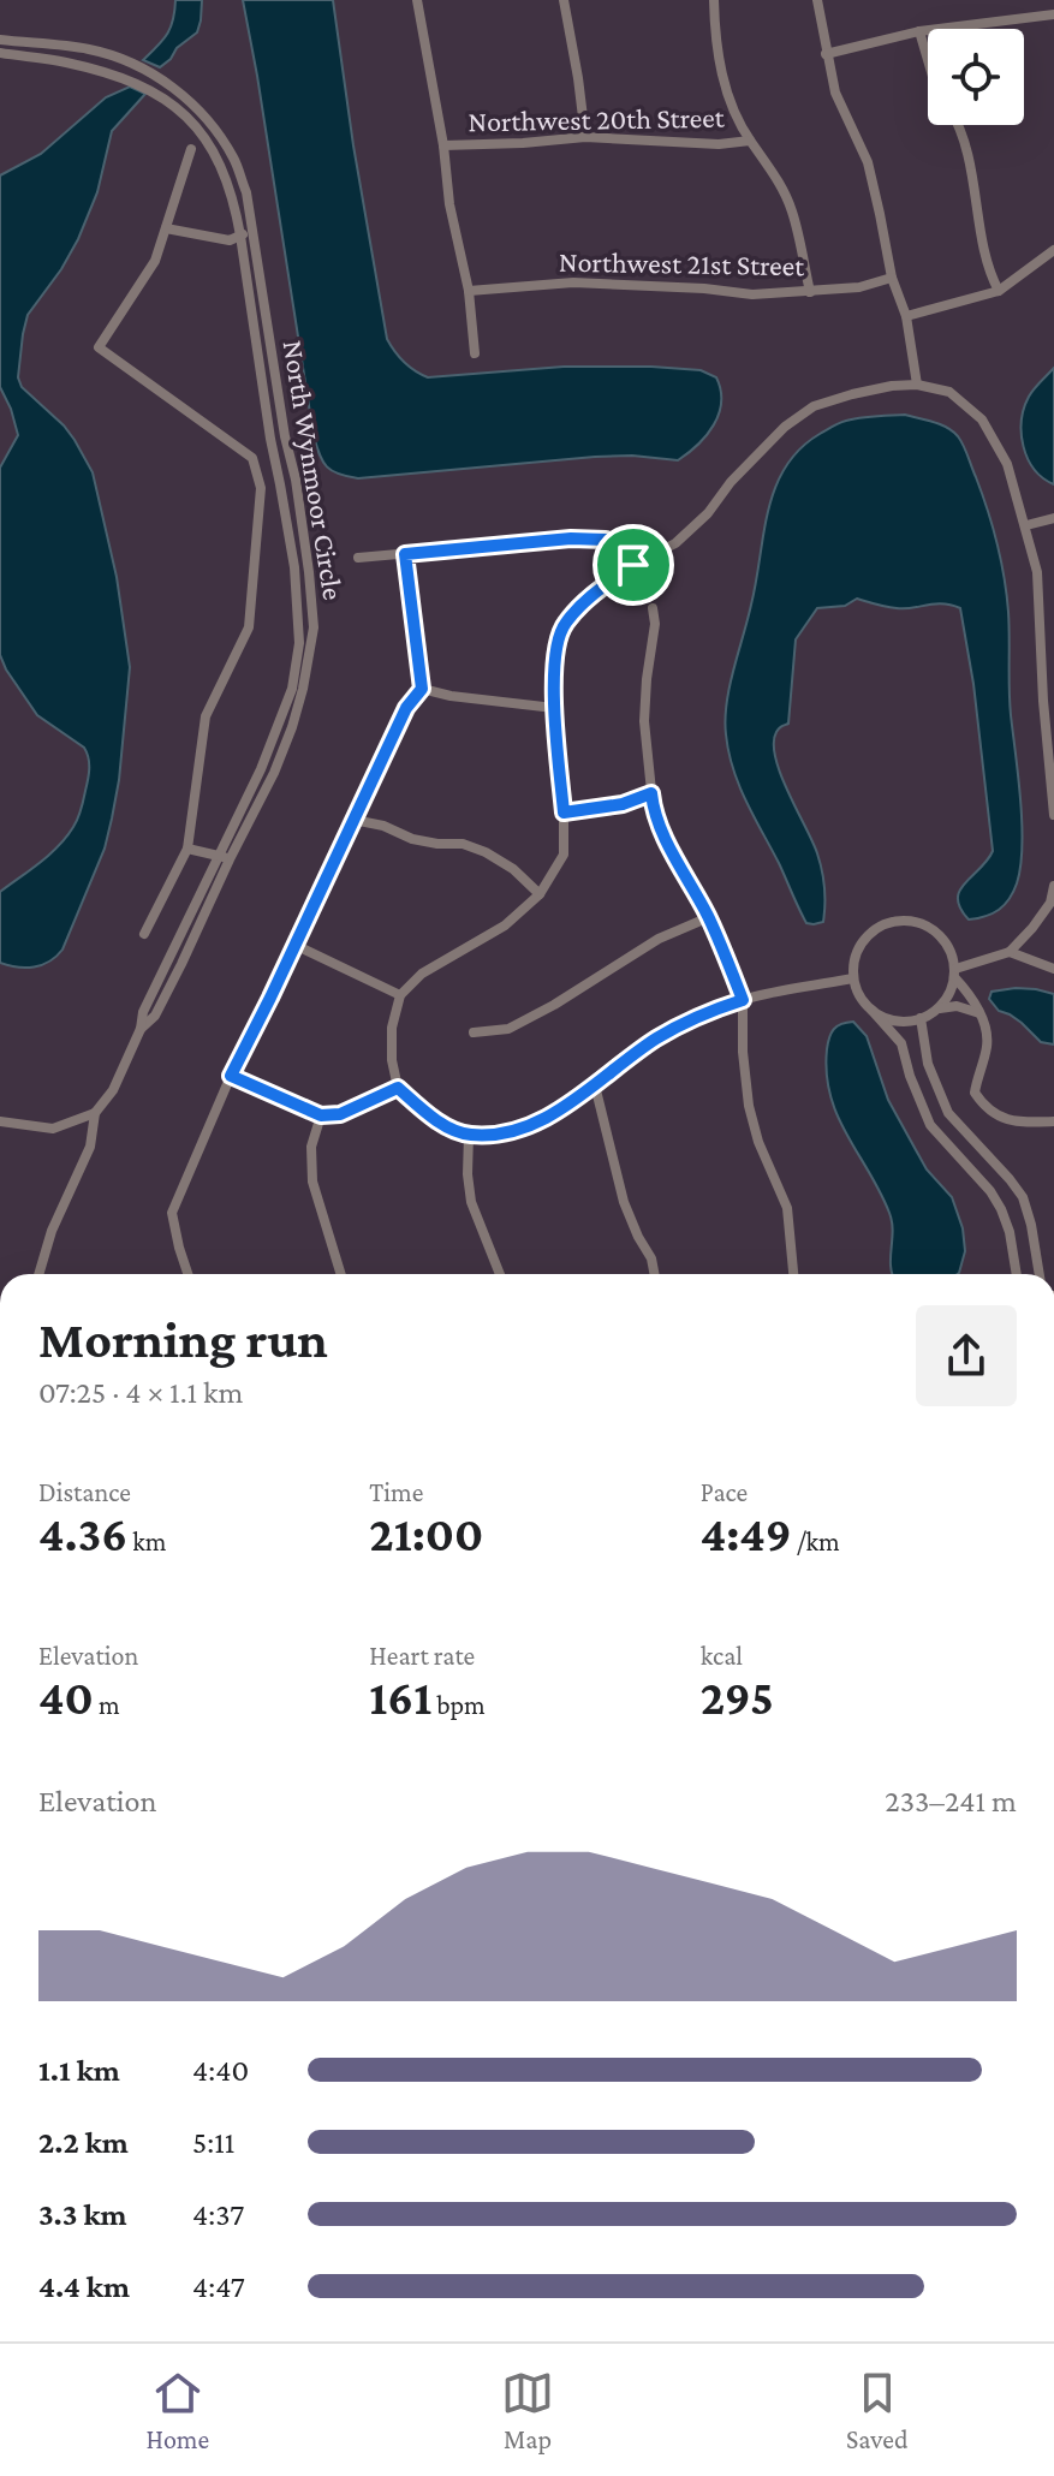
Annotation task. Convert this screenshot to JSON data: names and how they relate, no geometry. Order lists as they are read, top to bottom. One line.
{"streets":{"street":["Northwest 20th Street","Northwest 21st Street","North Wynmoor Circle"]},"page":{"heading":["Morning run","07:25 · 4 × 1.1 km"],"stats":[["Distance","4.36 km"],["Time","21:00"],["Pace","4:49 /km"],["Elevation","40 m"],["Heart rate","161 bpm"],["kcal","295"]],"chart":["Elevation","233–241 m"],"list":[{"name":"1.1 km","note":"4:40"},{"name":"2.2 km","note":"5:11"},{"name":"3.3 km","note":"4:37"},{"name":"4.4 km","note":"4:47"}],"tabs":["Home","Map","Saved"]}}
